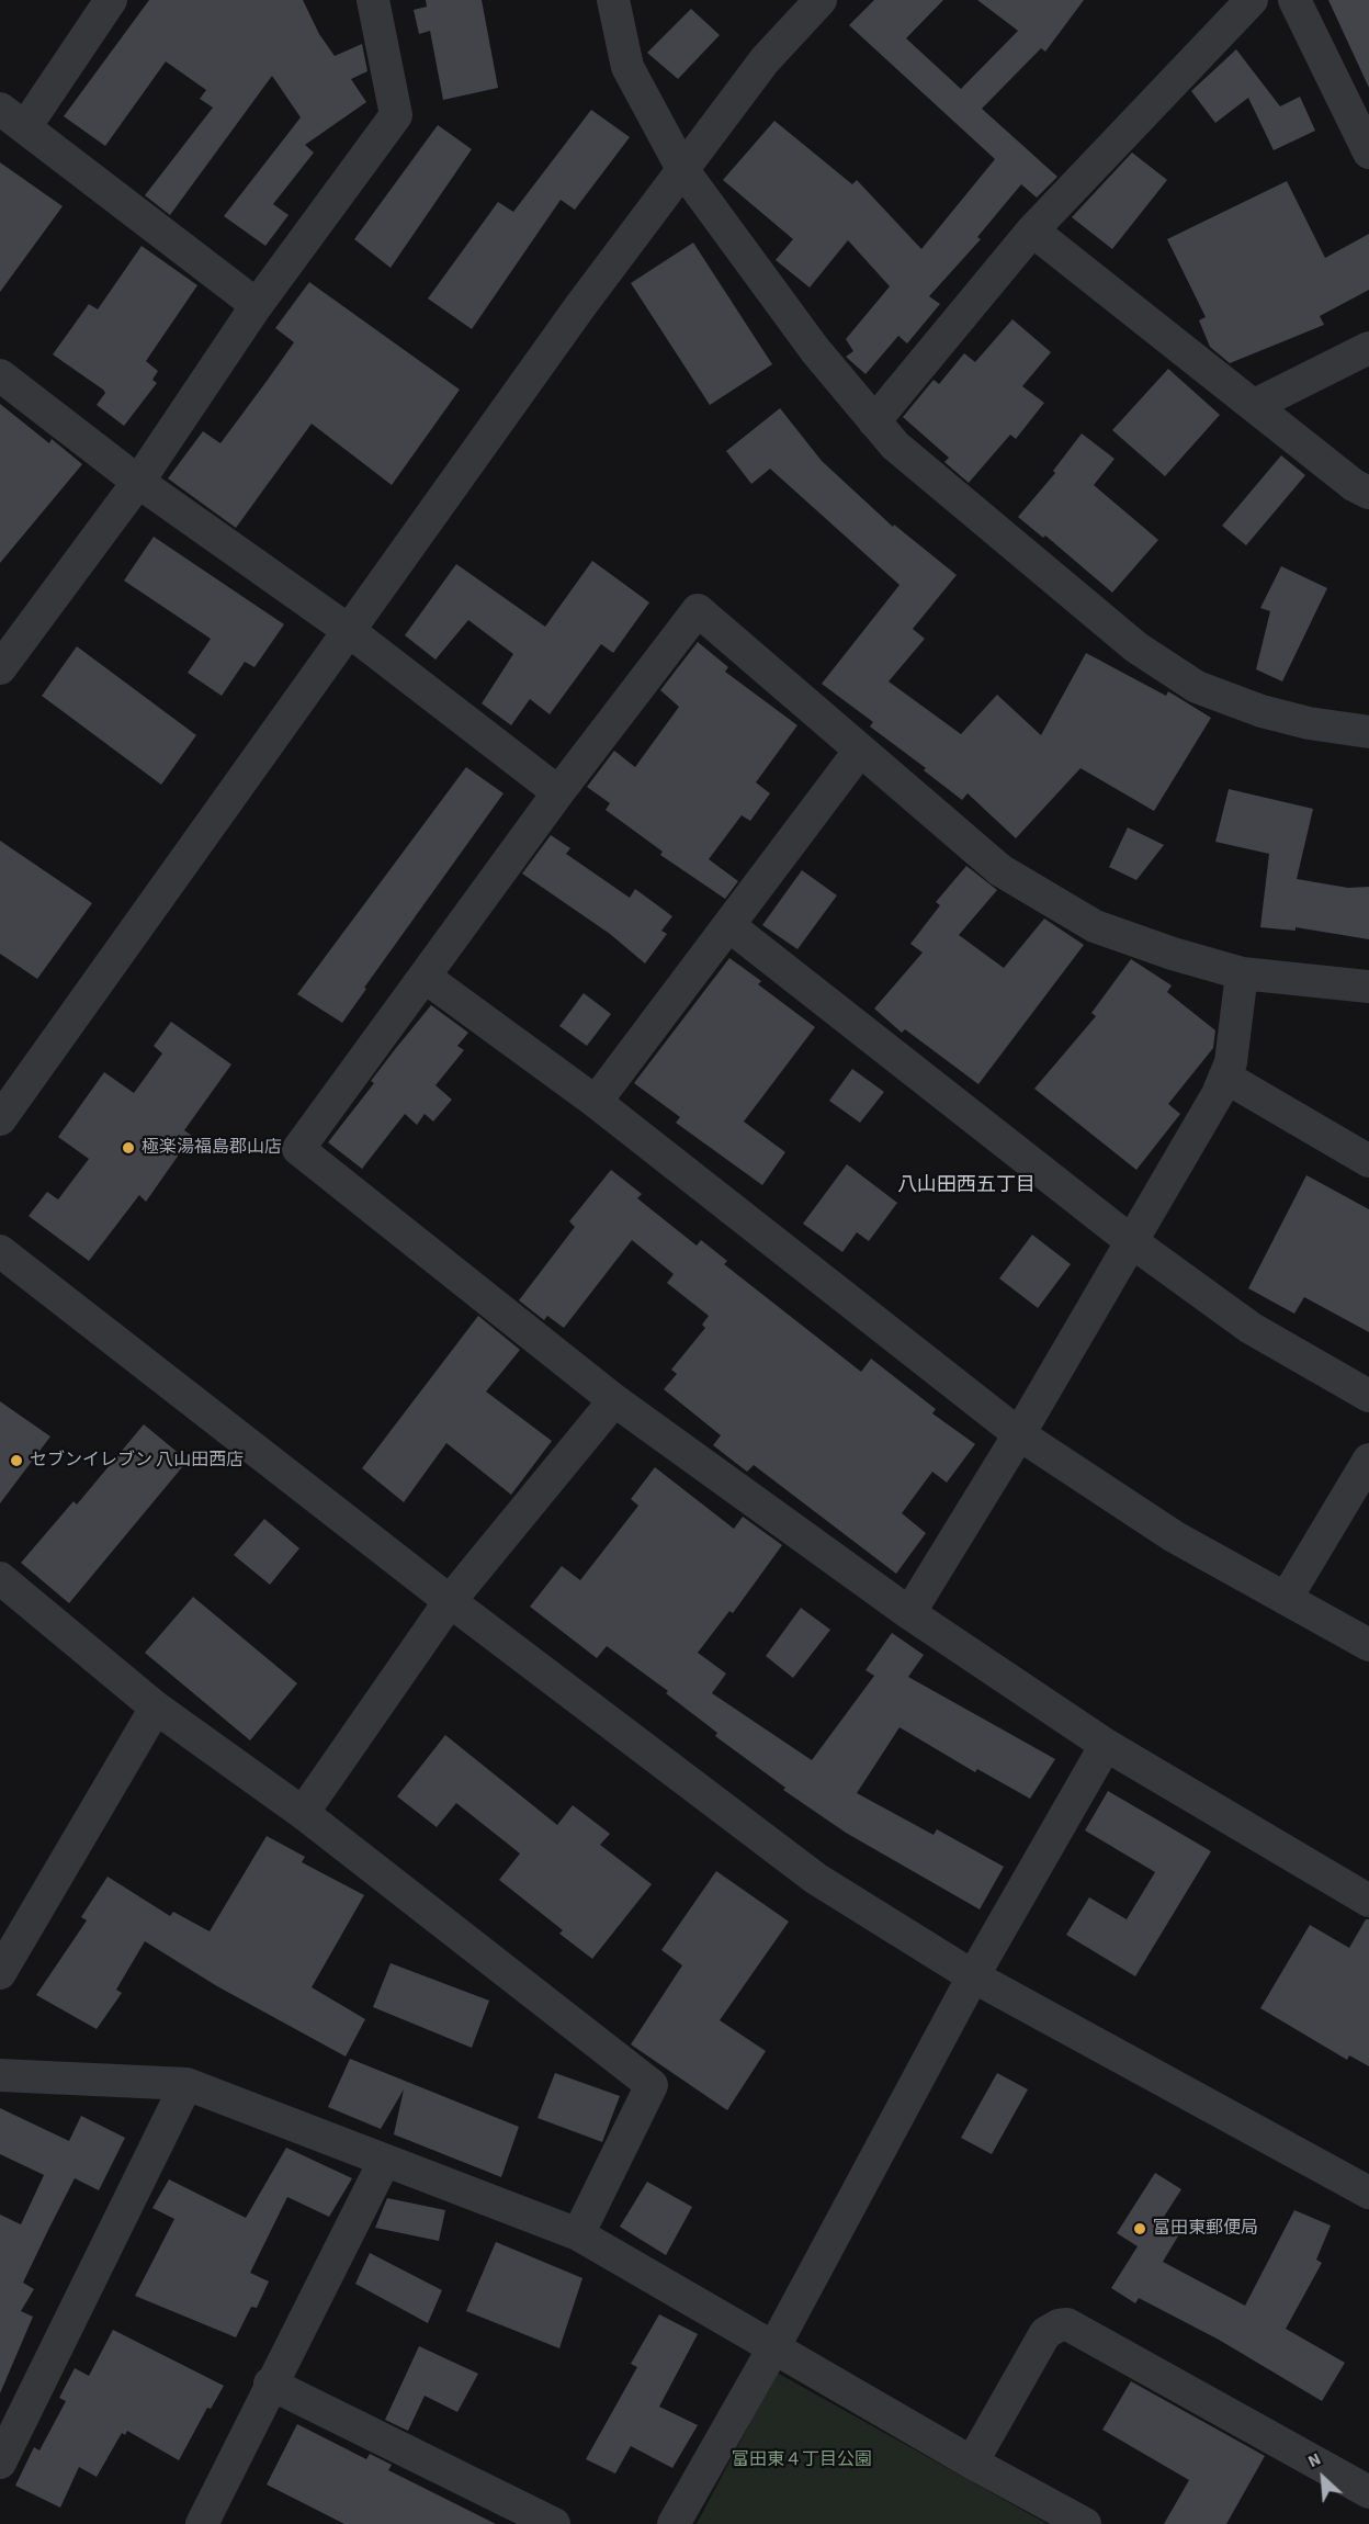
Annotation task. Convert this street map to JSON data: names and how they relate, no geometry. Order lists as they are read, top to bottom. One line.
{"districts":["八山田西五丁目"],"parks":["富田東４丁目公園"],"places":["極楽湯福島郡山店","セブンイレブン 八山田西店","富田東郵便局"],"north":"top left"}
